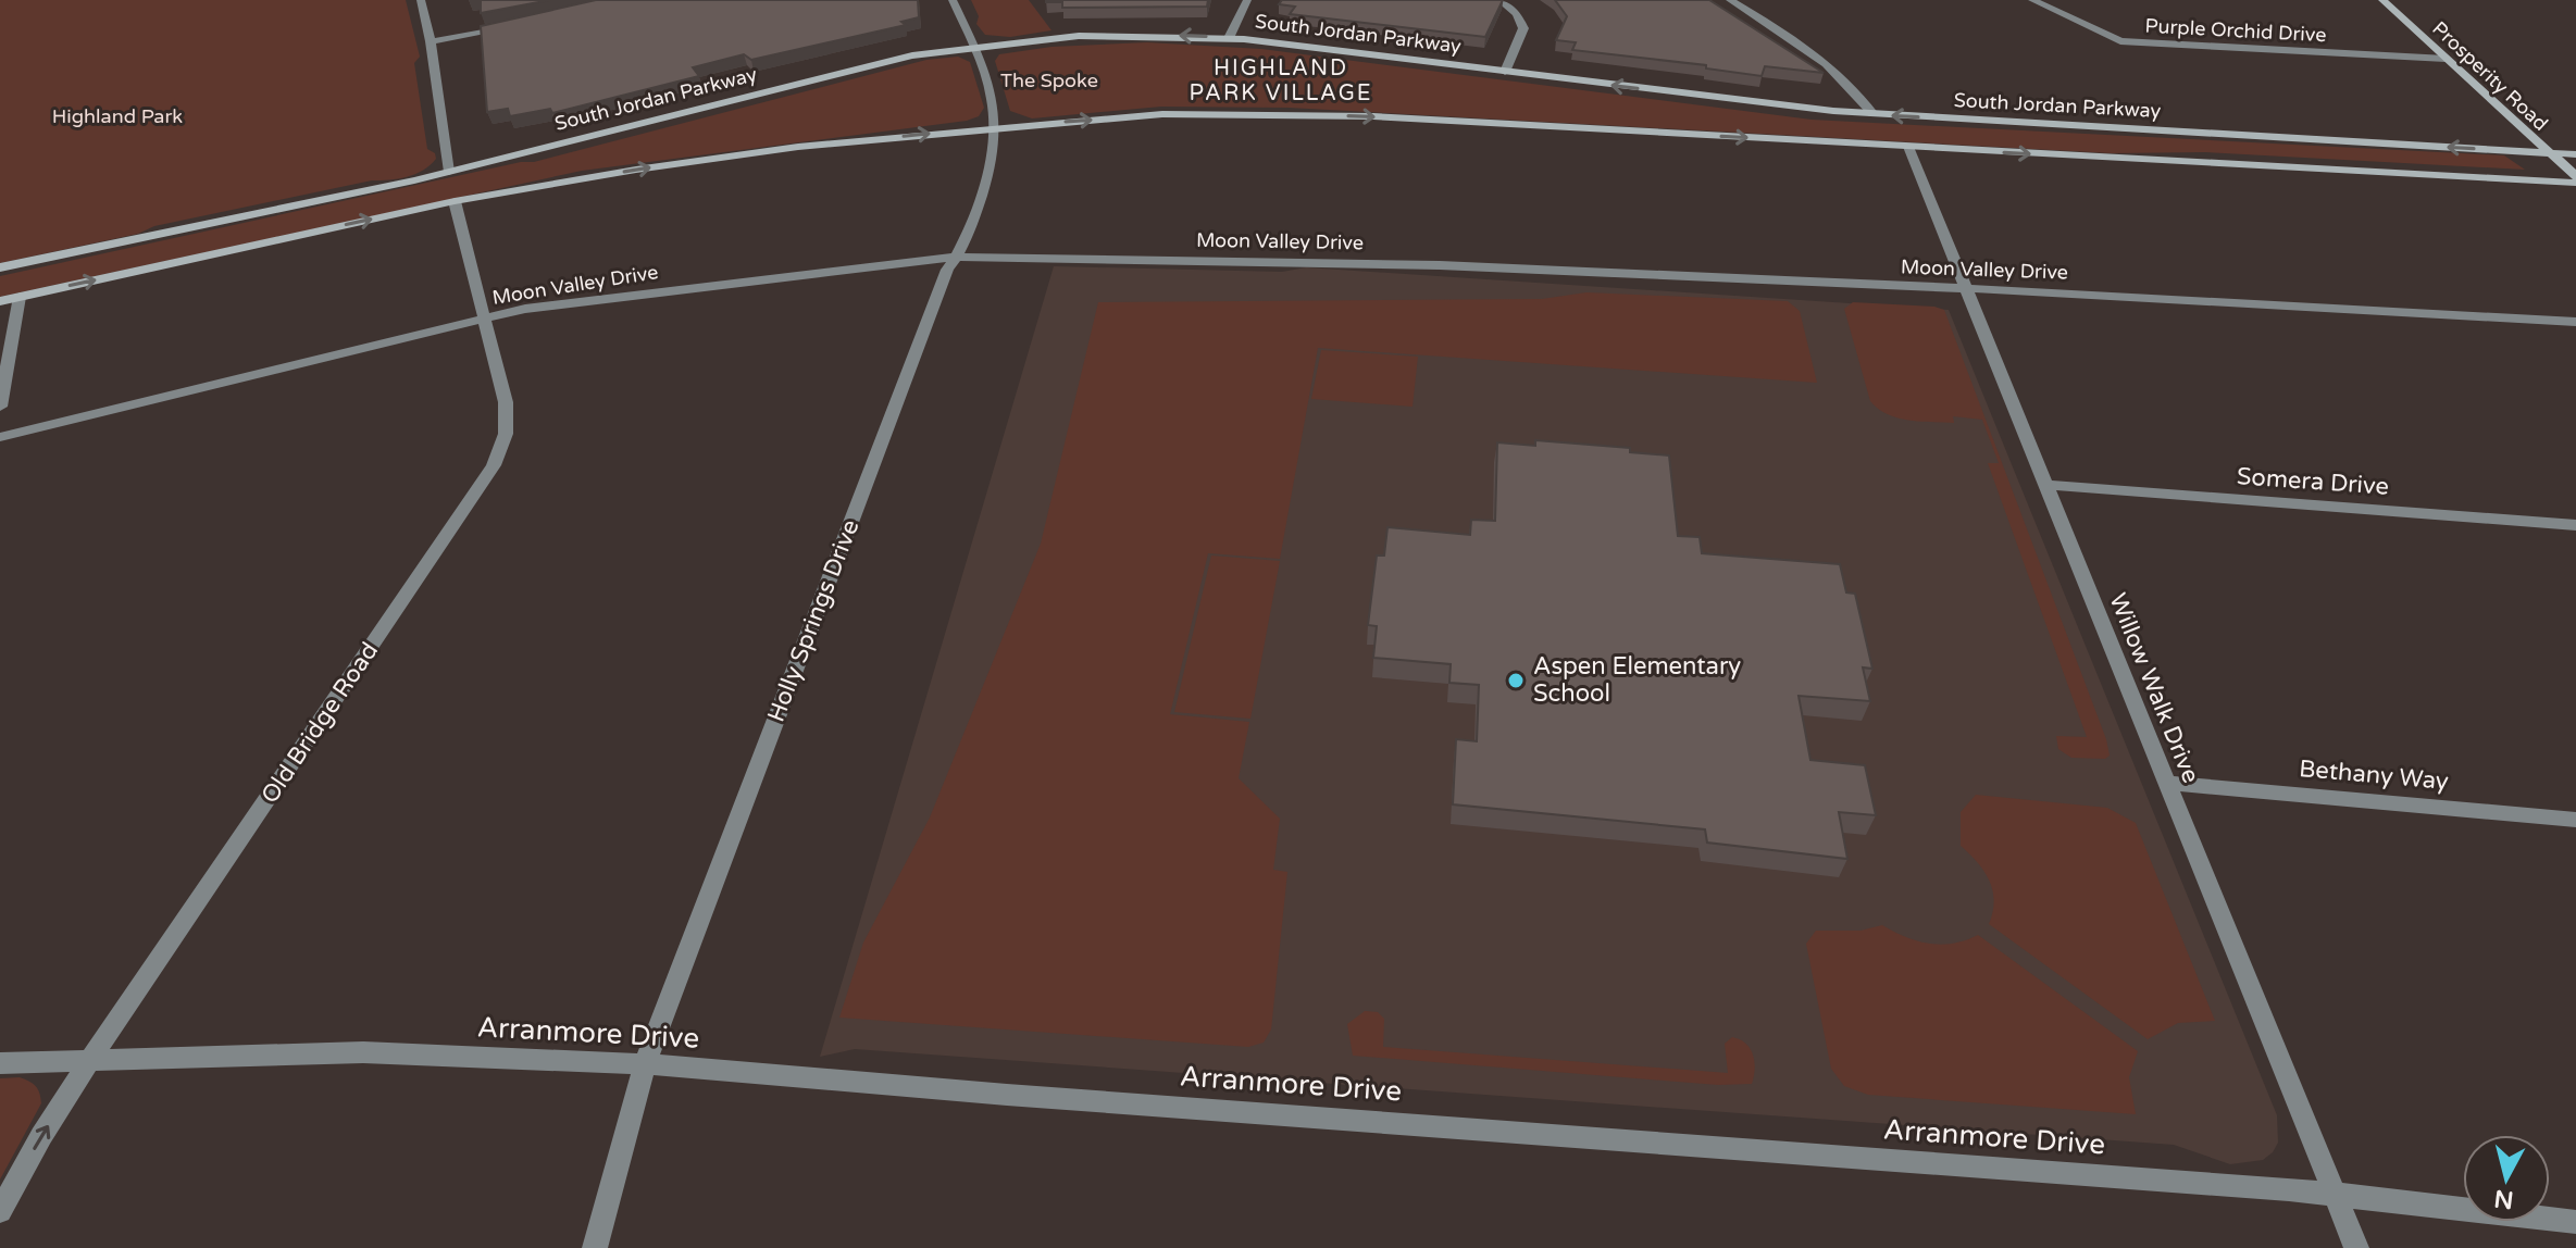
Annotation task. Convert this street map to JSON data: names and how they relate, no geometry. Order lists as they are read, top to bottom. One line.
{"streets":{"street":["Purple Orchid Drive","South Jordan Parkway","Prosperity Road","Moon Valley Drive","Somera Drive","Holly Springs Drive","Willow Walk Drive","Old Bridge Road","Bethany Way","Arranmore Drive"]},"crossings":[["Purple Orchid Drive","Prosperity Road"],["South Jordan Parkway","Prosperity Road"],["South Jordan Parkway","Holly Springs Drive"],["Moon Valley Drive","Holly Springs Drive"],["Moon Valley Drive","Willow Walk Drive"],["Moon Valley Drive","Old Bridge Road"],["Somera Drive","Willow Walk Drive"],["Holly Springs Drive","Arranmore Drive"],["Willow Walk Drive","Bethany Way"],["Willow Walk Drive","Arranmore Drive"],["Old Bridge Road","Arranmore Drive"]],"districts":["HIGHLAND PARK VILLAGE"],"parks":["The Spoke","Highland Park"],"places":["Aspen Elementary School"],"north":"bottom"}
